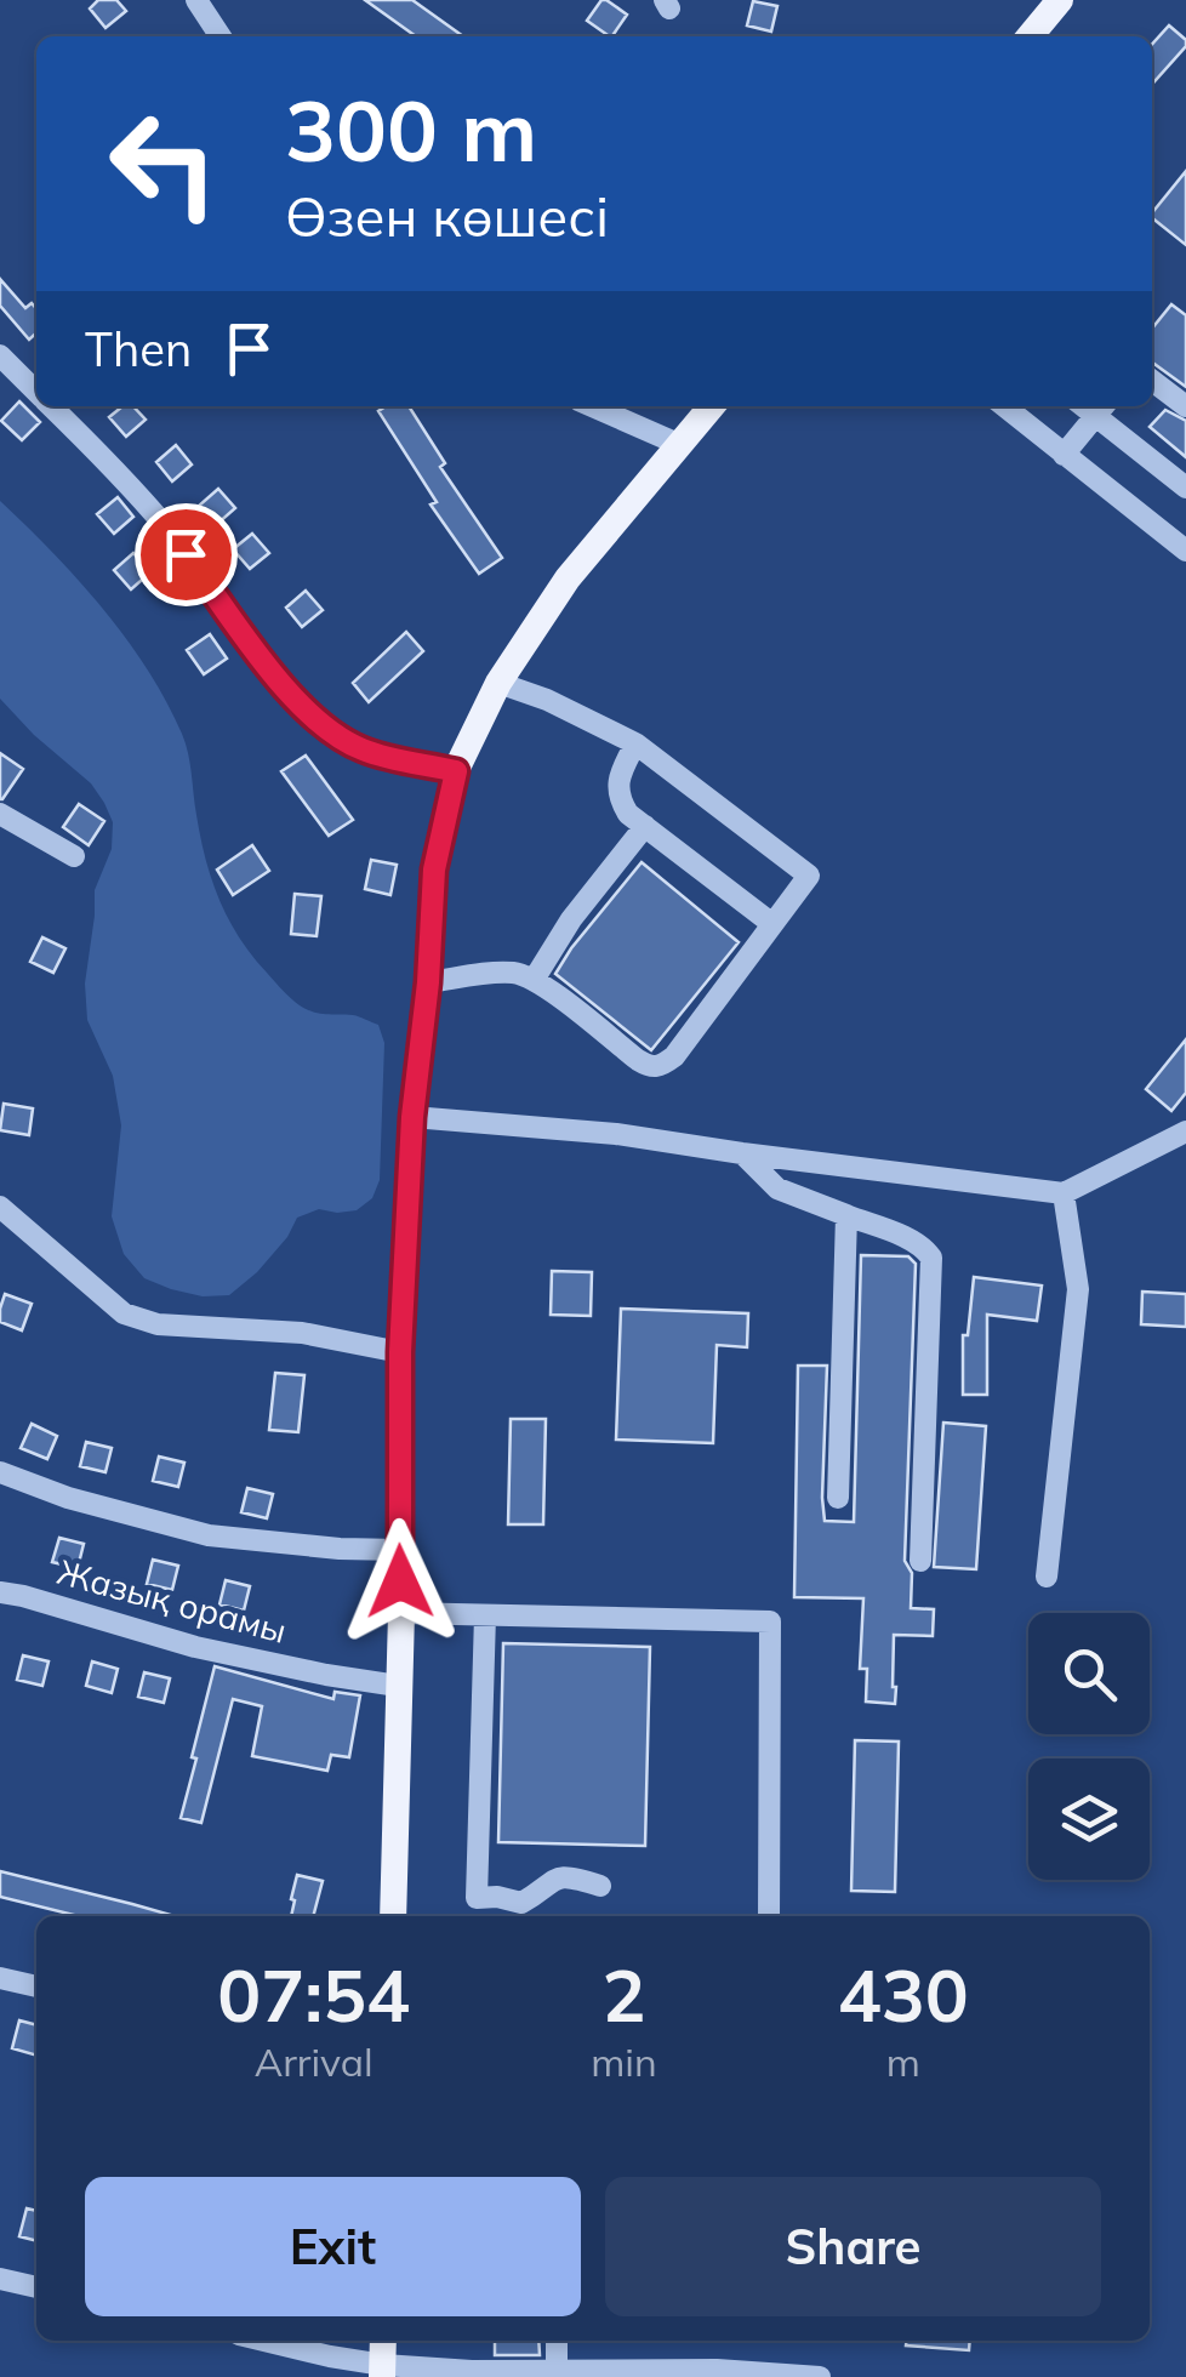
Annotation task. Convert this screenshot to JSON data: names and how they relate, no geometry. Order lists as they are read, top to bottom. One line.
{"streets":{"street":["Жазық орамы"]},"page":{"turn":["300 m","Өзен көшесі"],"then":"Then","eta":["07:54","Arrival","2","min","430","m"],"buttons":["Exit","Share"]}}
